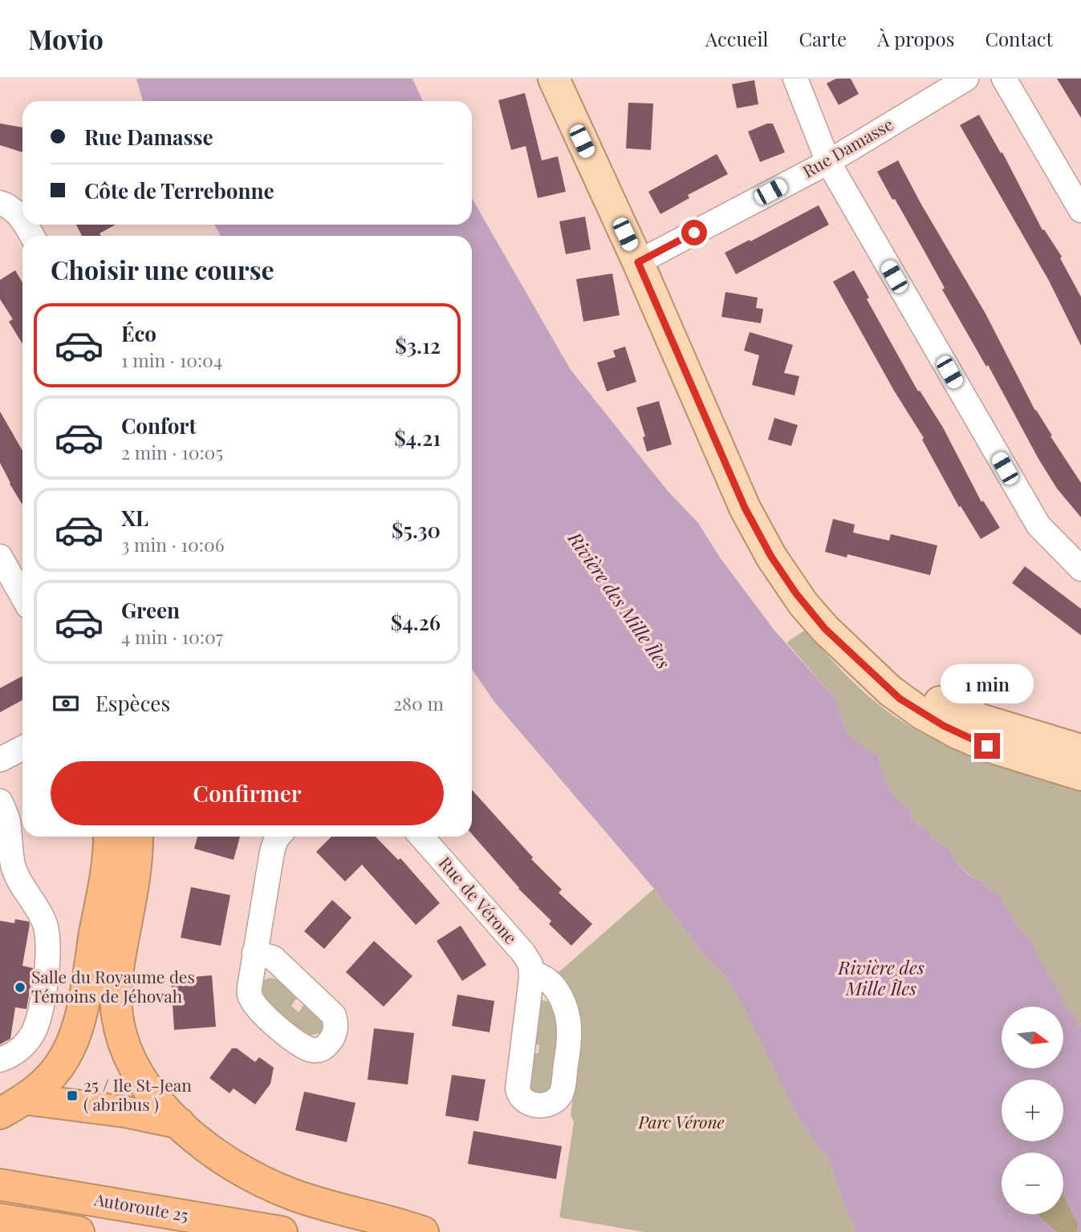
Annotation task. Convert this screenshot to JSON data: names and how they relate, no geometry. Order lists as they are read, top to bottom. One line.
{"streets":{"highway":["Autoroute 25"],"street":["Rue Damasse","Rue de Vérone"]},"water":["Rivière des Mille Îles"],"parks":["Parc Vérone"],"places":{"other":["Salle du Royaume des Témoins de Jéhovah"],"transit":["25 / Ile St-Jean ( abribus )"]},"north":"right","page":{"header":"Movio","nav":["Accueil","Carte","À propos","Contact"],"banner":["Rue Damasse","Côte de Terrebonne"],"heading":"Choisir une course","list":[{"name":"Éco","note":"1 min · 10:04","value":"$3.12"},{"name":"Confort","note":"2 min · 10:05","value":"$4.21"},{"name":"XL","note":"3 min · 10:06","value":"$5.30"},{"name":"Green","note":"4 min · 10:07","value":"$4.26"}],"bubble":"1 min","pay":["Espèces","280 m"],"buttons":"Confirmer","map_buttons":["+","−"]}}
